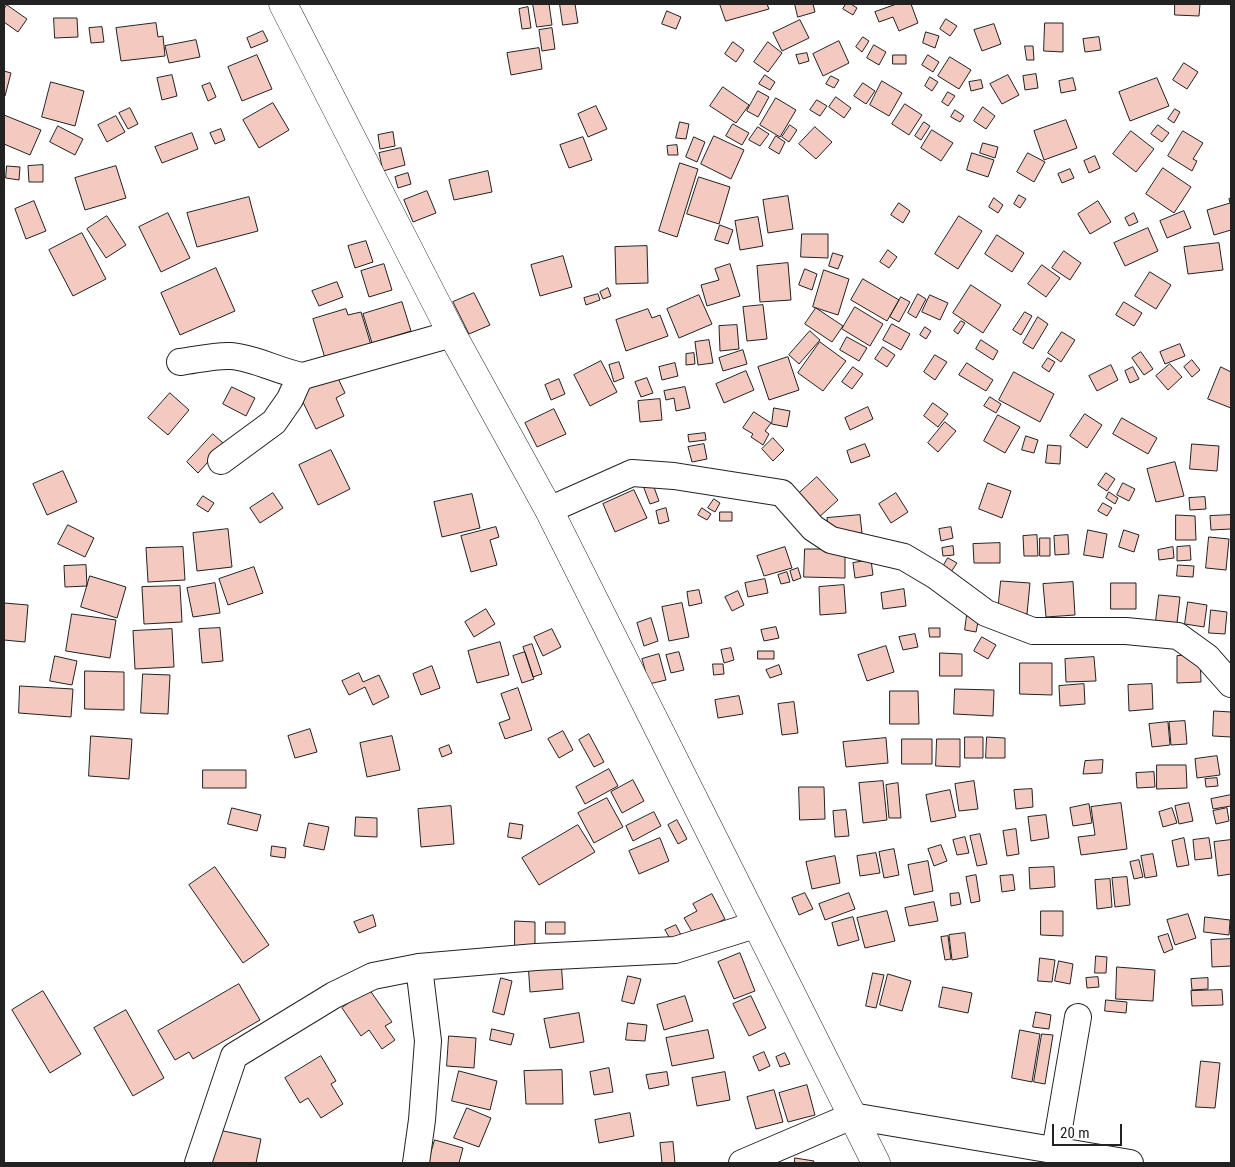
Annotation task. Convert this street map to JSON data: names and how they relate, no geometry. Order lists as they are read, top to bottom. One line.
{"scale_bar":"20 m"}
